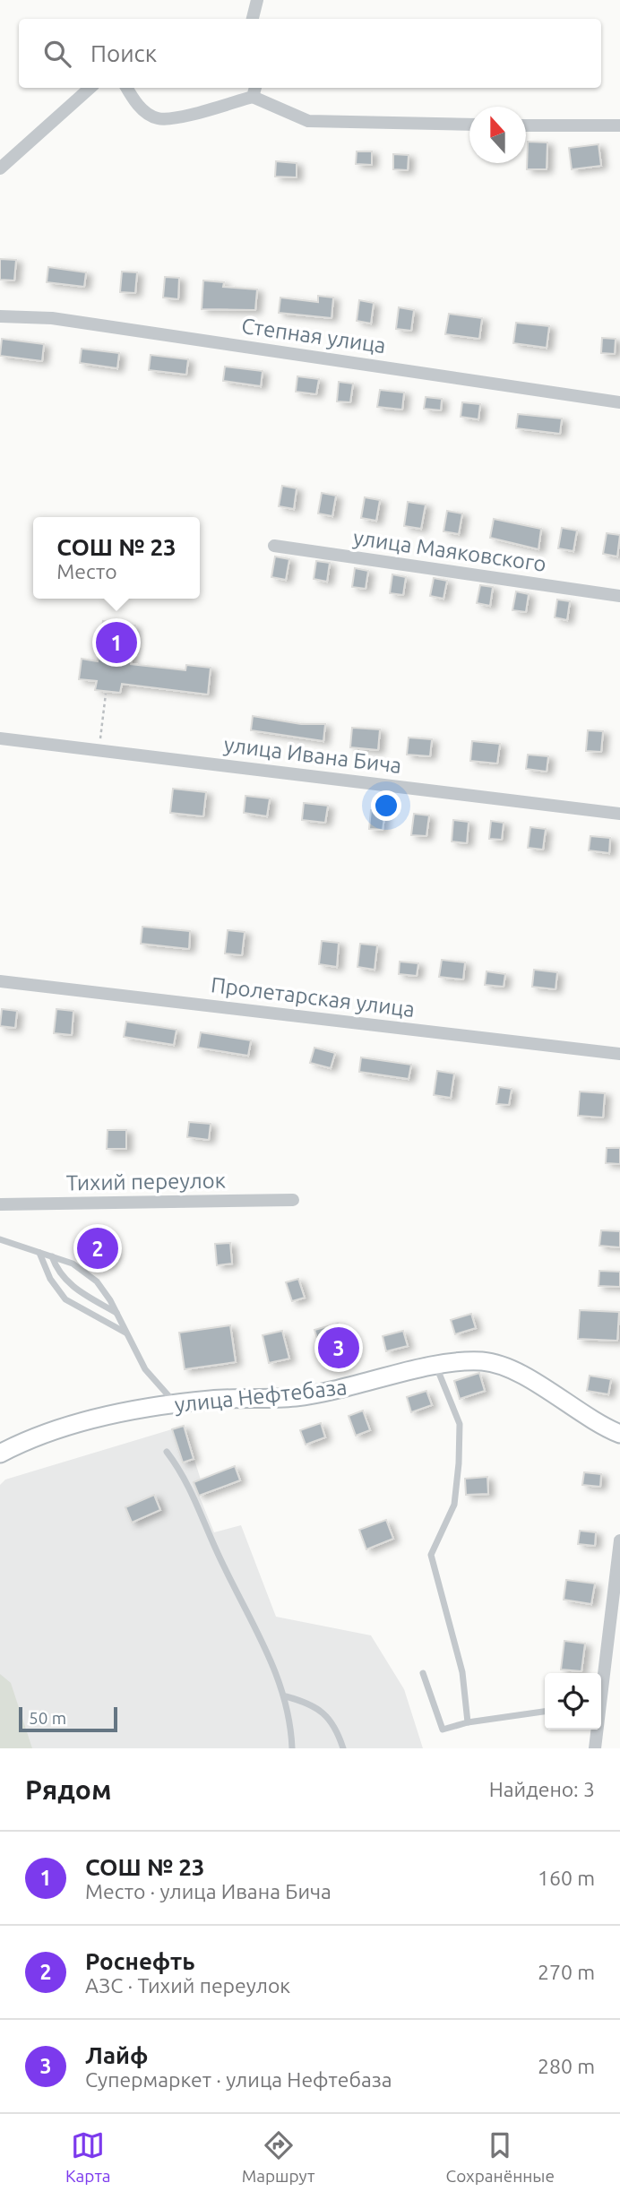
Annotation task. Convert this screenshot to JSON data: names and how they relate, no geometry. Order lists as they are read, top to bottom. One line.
{"streets":{"main road":["улица Нефтебаза"],"street":["Степная улица","улица Маяковского","улица Ивана Бича","Пролетарская улица","Тихий переулок"]},"scale_bar":"50 m","north":"top","page":{"search":"Поиск","popup":["СОШ № 23","Место"],"pins":["1","2","3"],"scale":"50 m","heading":["Рядом","Найдено: 3"],"list":[{"mark":"1","name":"СОШ № 23","note":"Место · улица Ивана Бича","value":"160 m"},{"mark":"2","name":"Роснефть","note":"АЗС · Тихий переулок","value":"270 m"},{"mark":"3","name":"Лайф","note":"Супермаркет · улица Нефтебаза","value":"280 m"}],"nav":["Карта","Маршрут","Сохранённые"]}}
